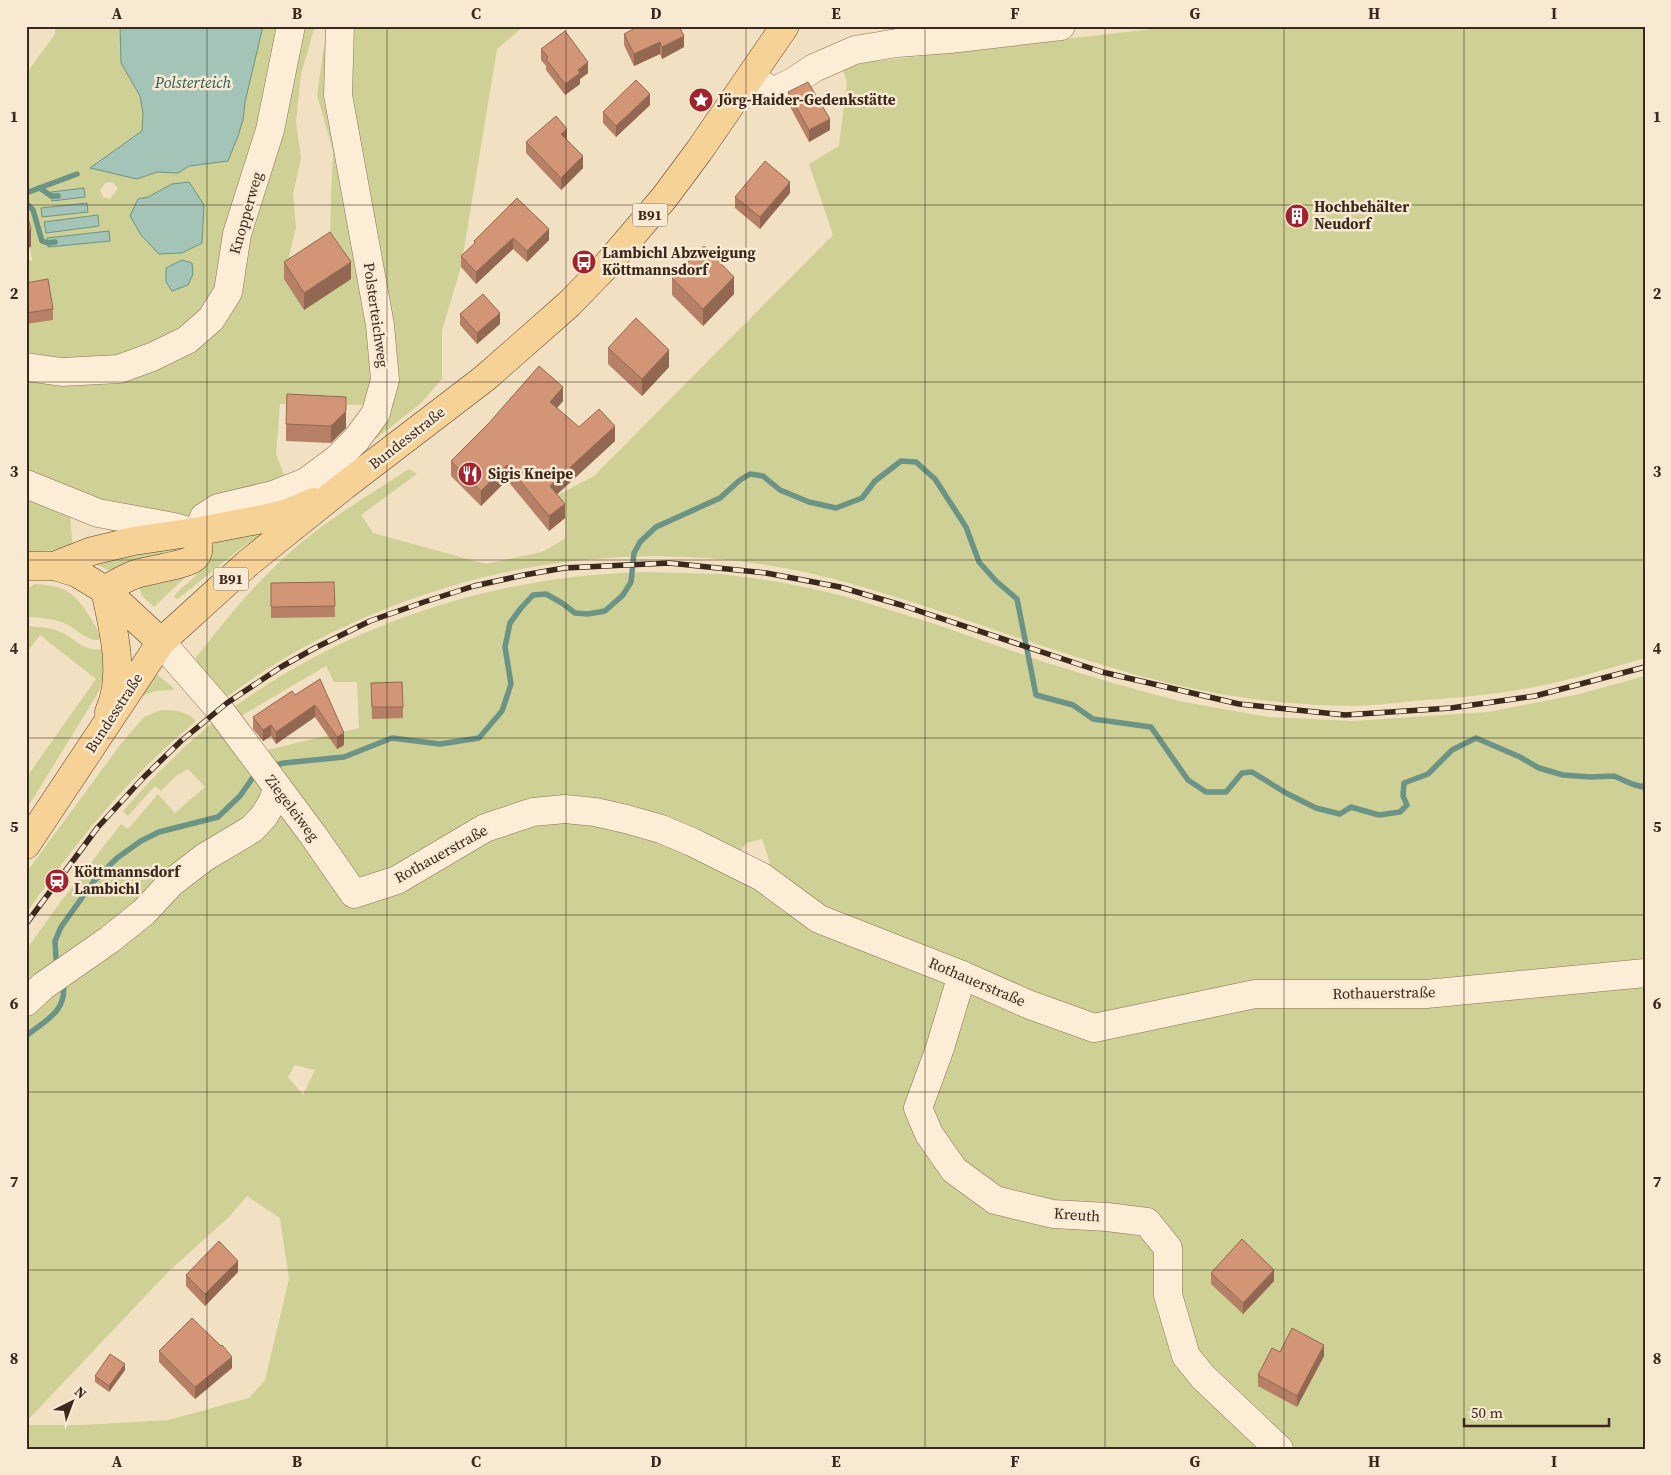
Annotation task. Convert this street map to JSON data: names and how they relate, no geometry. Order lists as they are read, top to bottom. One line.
{"streets":{"main road":["B91","Bundesstraße"],"street":["Knopperweg","Polsterteichweg","Ziegeleiweg","Rothauerstraße","Kreuth"]},"crossings":[["Bundesstraße","Ziegeleiweg"],["Ziegeleiweg","Rothauerstraße"],["Rothauerstraße","Kreuth"]],"water":["Polsterteich"],"places":{"place":["Jörg-Haider-Gedenkstätte"],"building":["Hochbehälter Neudorf"],"bus stop":["Lambichl Abzweigung Köttmannsdorf"],"restaurant":["Sigis Kneipe"],"station":["Köttmannsdorf Lambichl"]},"scale_bar":"50 m","north":"top right","grid":{"columns":["A","B","C","D","E","F","G","H","I"],"rows":["1","2","3","4","5","6","7","8"]}}
